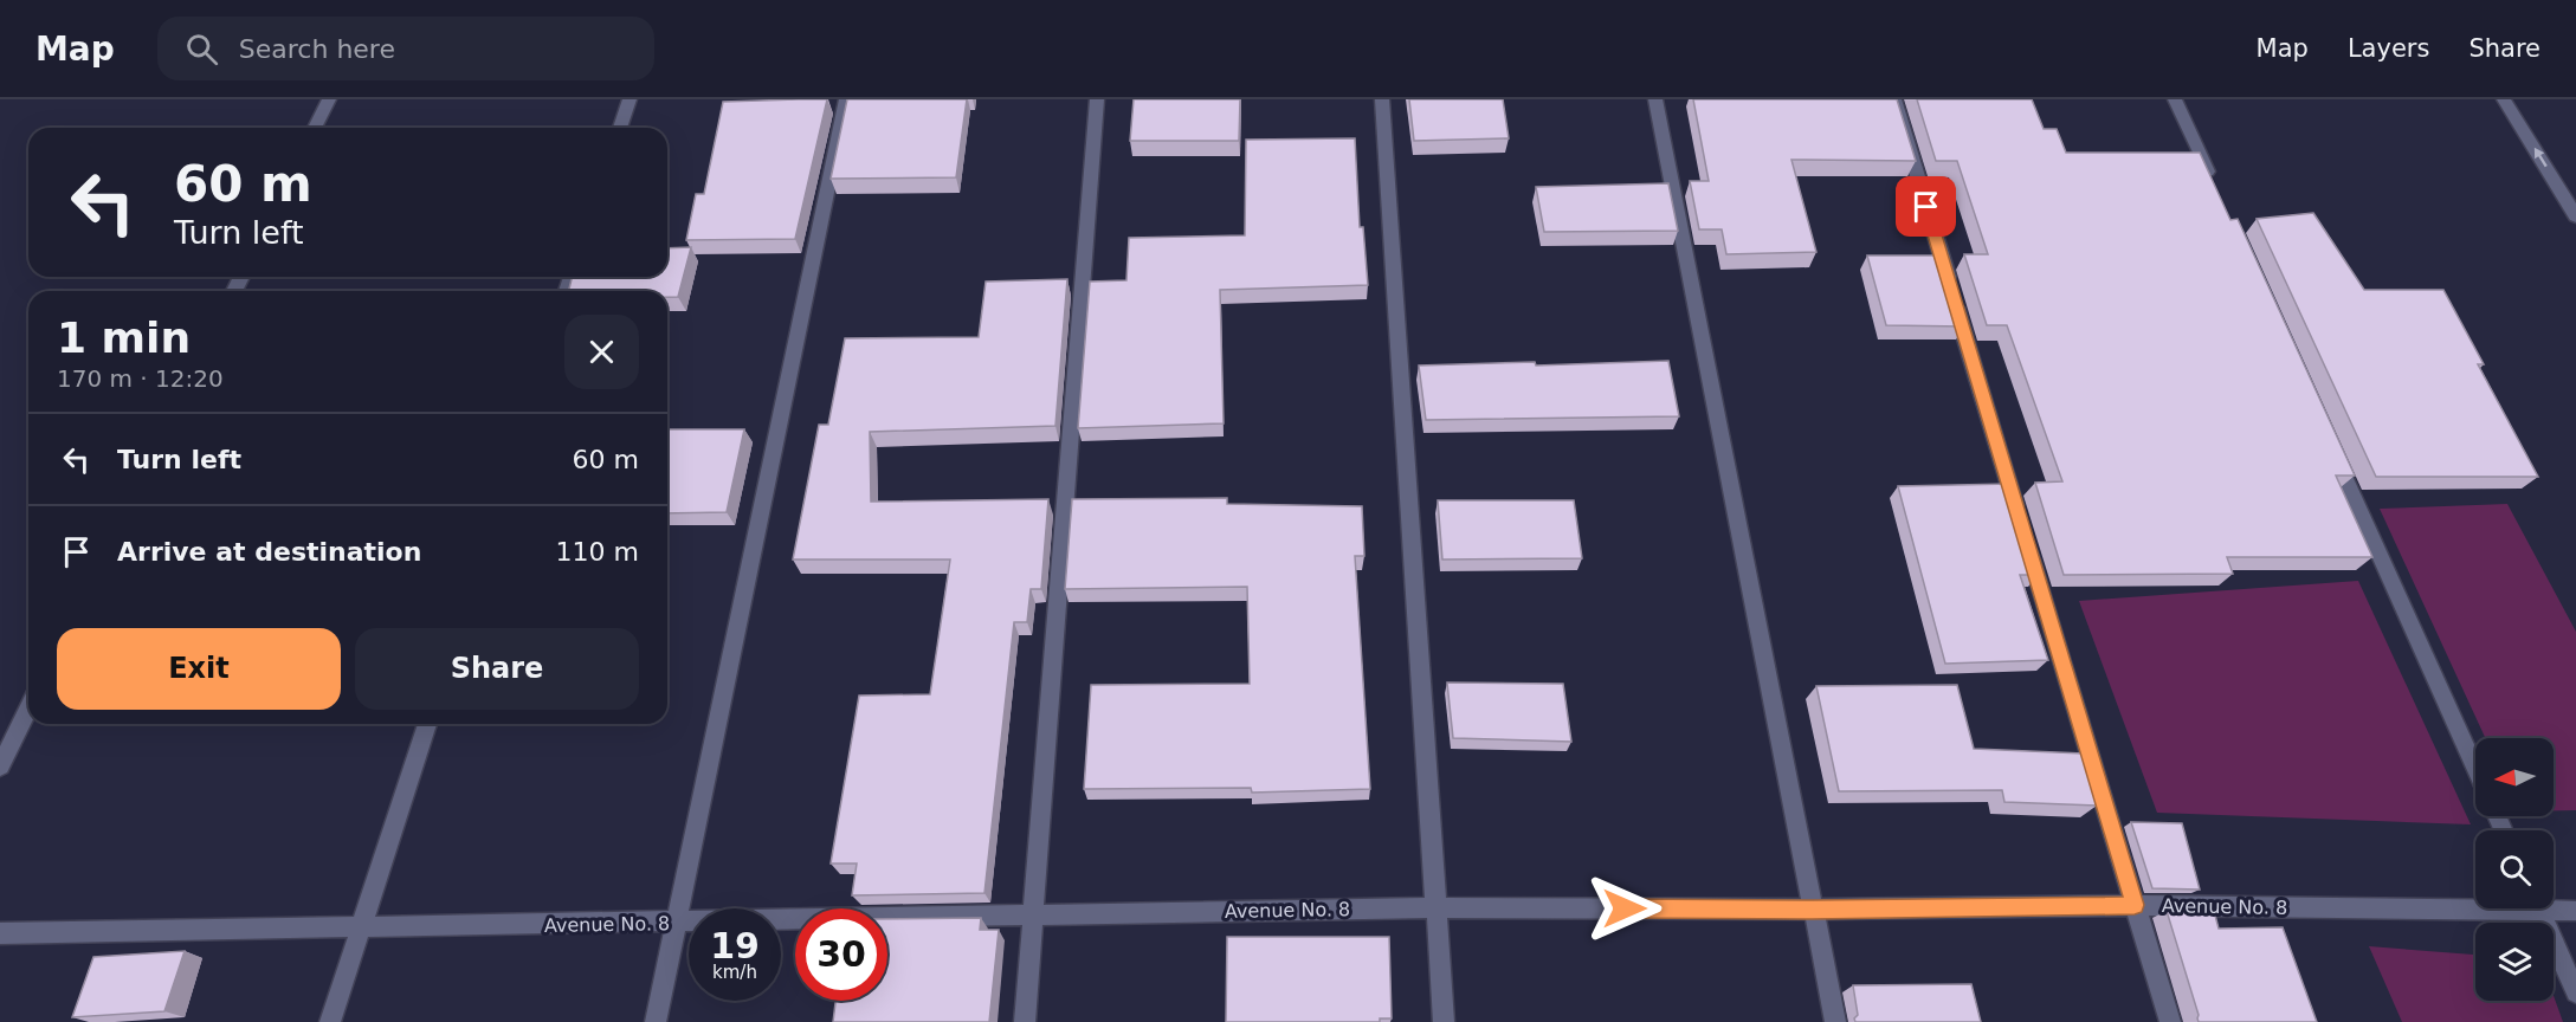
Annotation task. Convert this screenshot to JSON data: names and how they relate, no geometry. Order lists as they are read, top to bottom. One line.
{"streets":{"street":["Avenue No. 8"]},"north":"left","page":{"header":"Map","search":"Search here","nav":["Map","Layers","Share"],"turn":["60 m","Turn left"],"heading":["1 min","170 m · 12:20"],"list":[{"name":"Turn left","value":"60 m"},{"name":"Arrive at destination","value":"110 m"}],"buttons":["Exit","Share"],"speed":"19 km/h","limit":"30"}}
